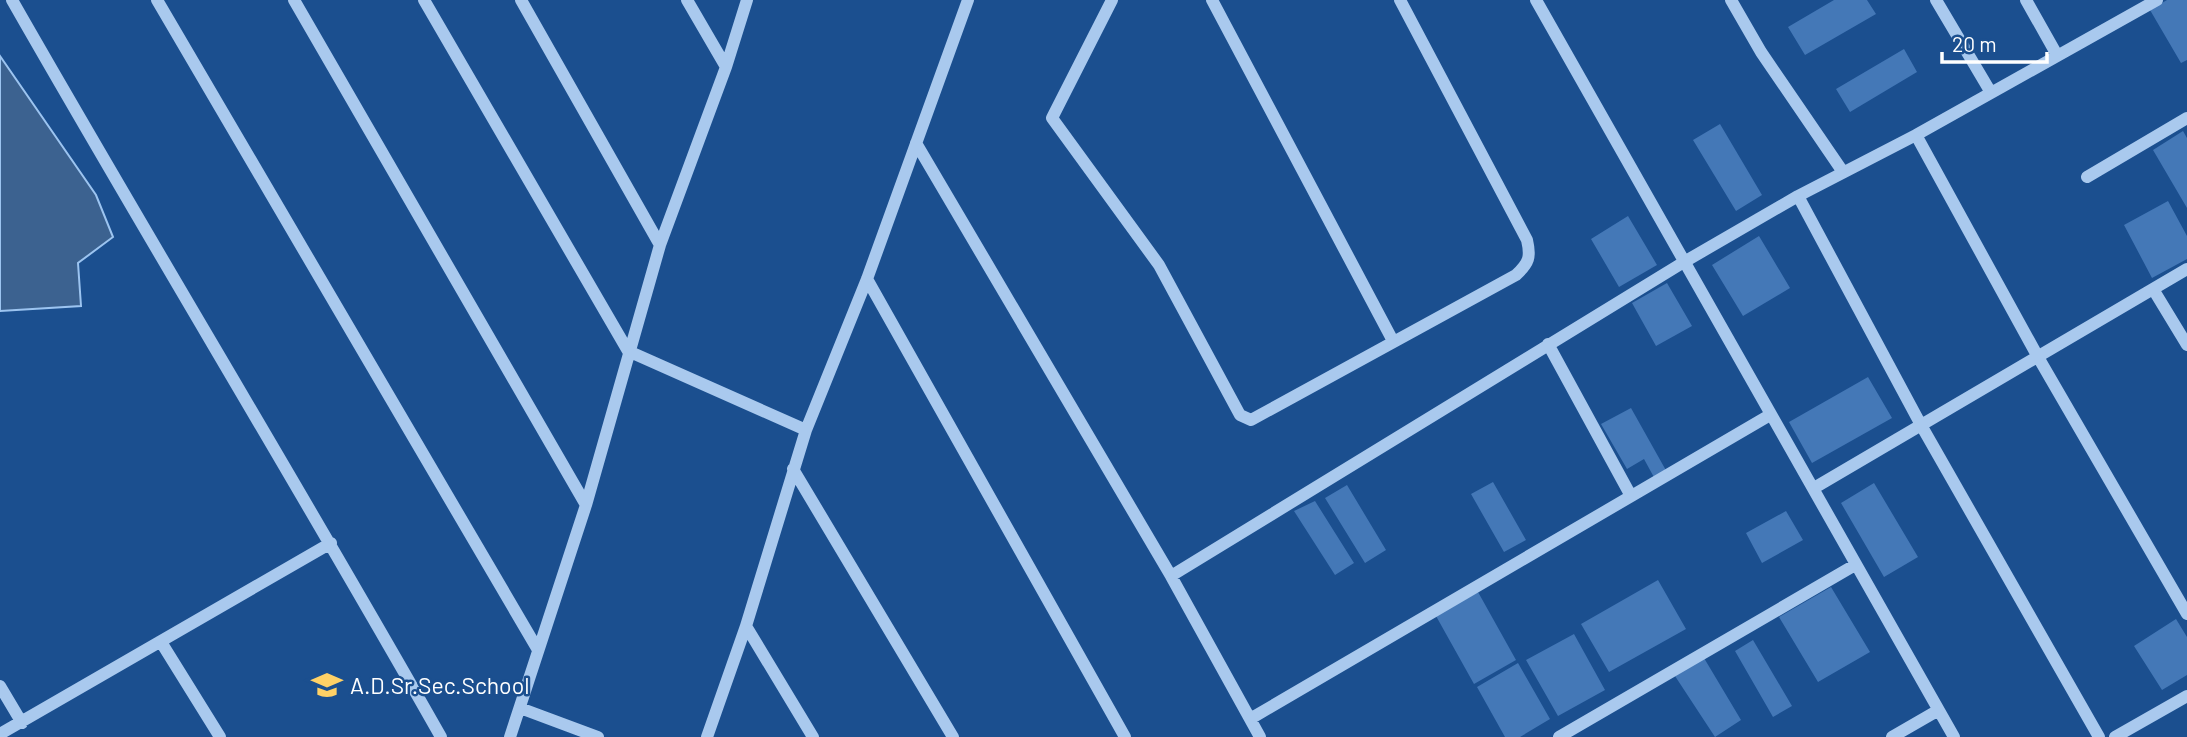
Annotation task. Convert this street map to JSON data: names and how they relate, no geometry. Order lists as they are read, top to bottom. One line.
{"places":{"school or university":["A.D.Sr.Sec.School"]},"scale_bar":"20 m"}
